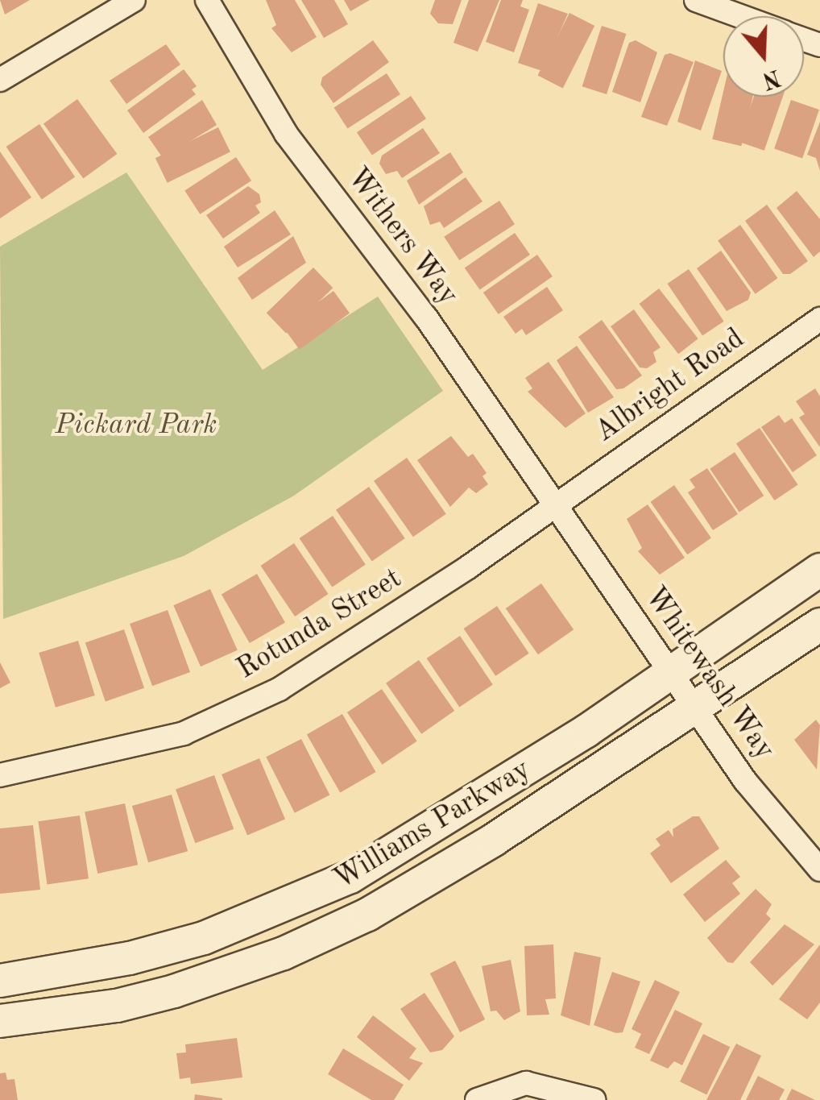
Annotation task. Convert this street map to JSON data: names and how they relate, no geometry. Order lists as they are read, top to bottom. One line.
{"streets":{"main road":["Williams Parkway"],"street":["Withers Way","Albright Road","Rotunda Street","Whitewash Way"]},"crossings":[["Withers Way","Albright Road"],["Withers Way","Rotunda Street"],["Withers Way","Whitewash Way"],["Albright Road","Rotunda Street"],["Albright Road","Whitewash Way"],["Rotunda Street","Whitewash Way"],["Whitewash Way","Williams Parkway"]],"parks":["Pickard Park"],"north":"bottom"}
